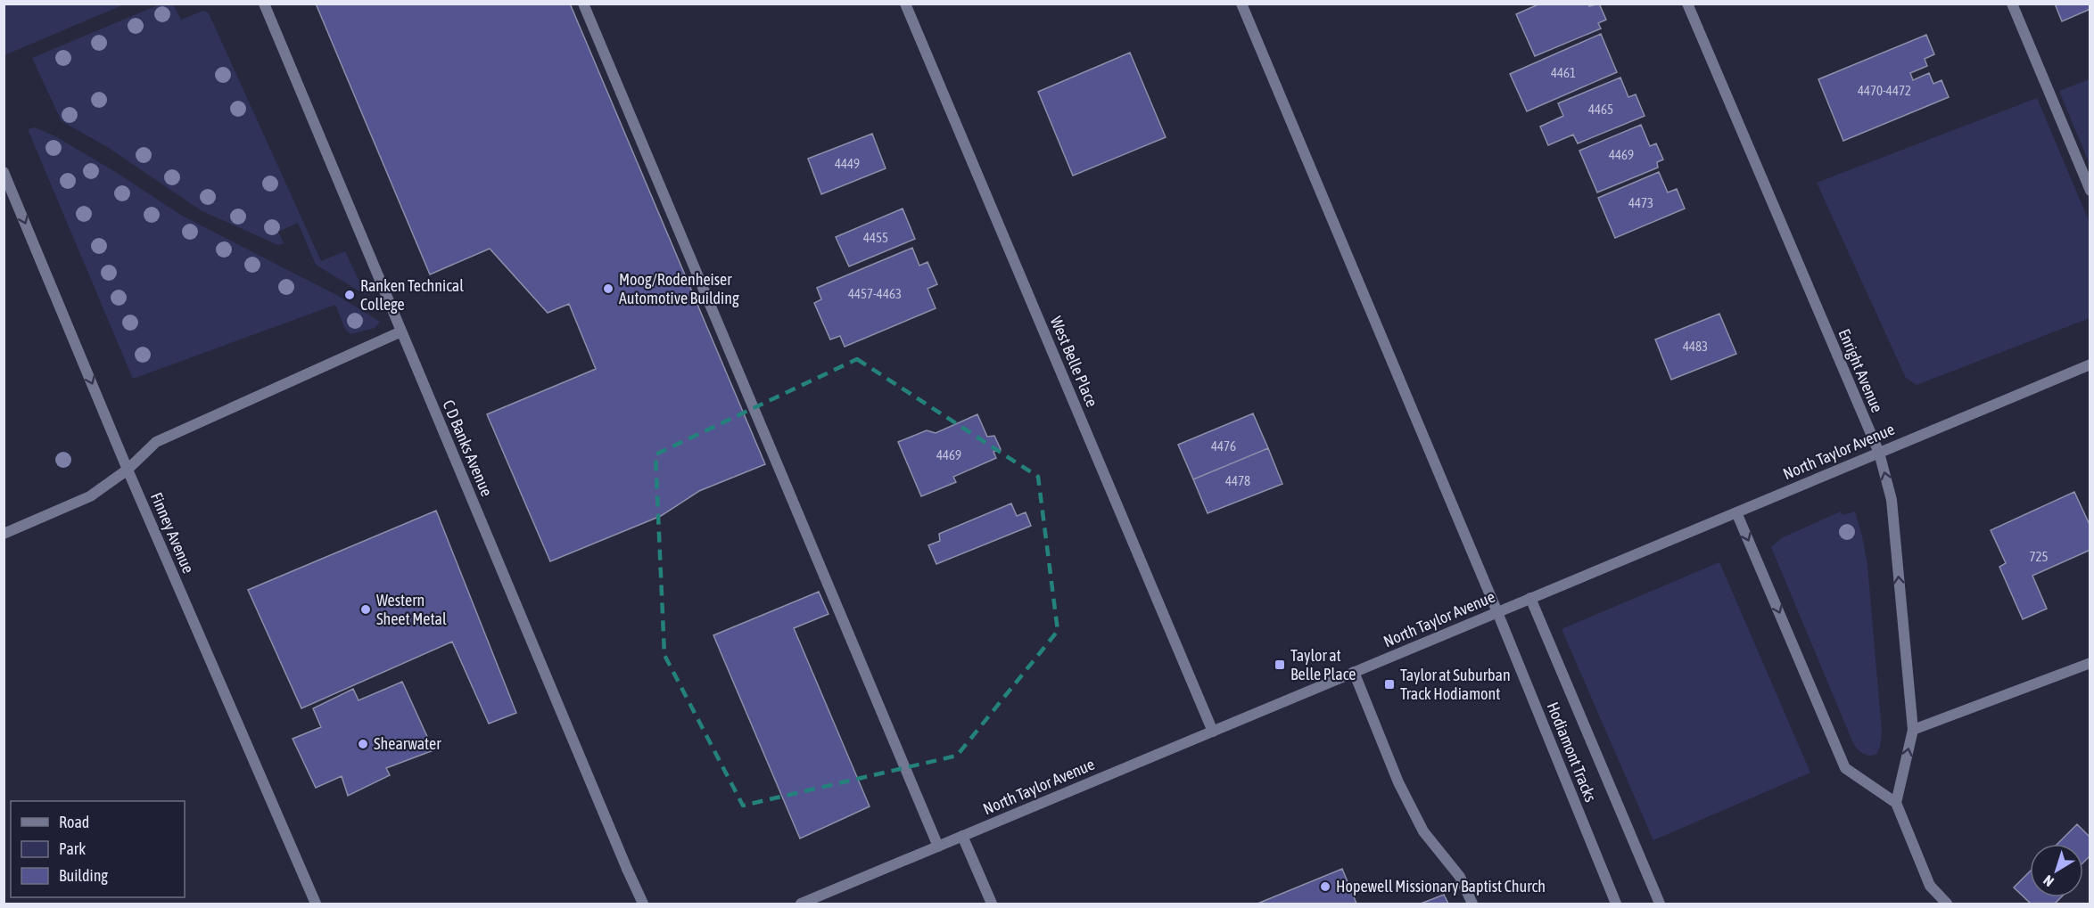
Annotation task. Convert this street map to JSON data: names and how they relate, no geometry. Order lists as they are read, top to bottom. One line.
{"streets":{"street":["West Belle Place","Enright Avenue","C D Banks Avenue","North Taylor Avenue","Finney Avenue","Hodiamont Tracks"]},"crossings":[["West Belle Place","North Taylor Avenue"],["Enright Avenue","North Taylor Avenue"],["North Taylor Avenue","Hodiamont Tracks"]],"one_way":["Enright Avenue","Finney Avenue"],"places":{"other":["Moog/Rodenheiser Automotive Building","Ranken Technical College","Western Sheet Metal","Shearwater","Hopewell Missionary Baptist Church"],"transit":["Taylor at Belle Place","Taylor at Suburban Track Hodiamont"]},"house_numbers":["4461","4470-4472","4465","4469","4449","4473","4455","4457-4463","4483","4476","4469","4478","725"],"legend":["Road","Park","Building"],"north":"bottom left"}
